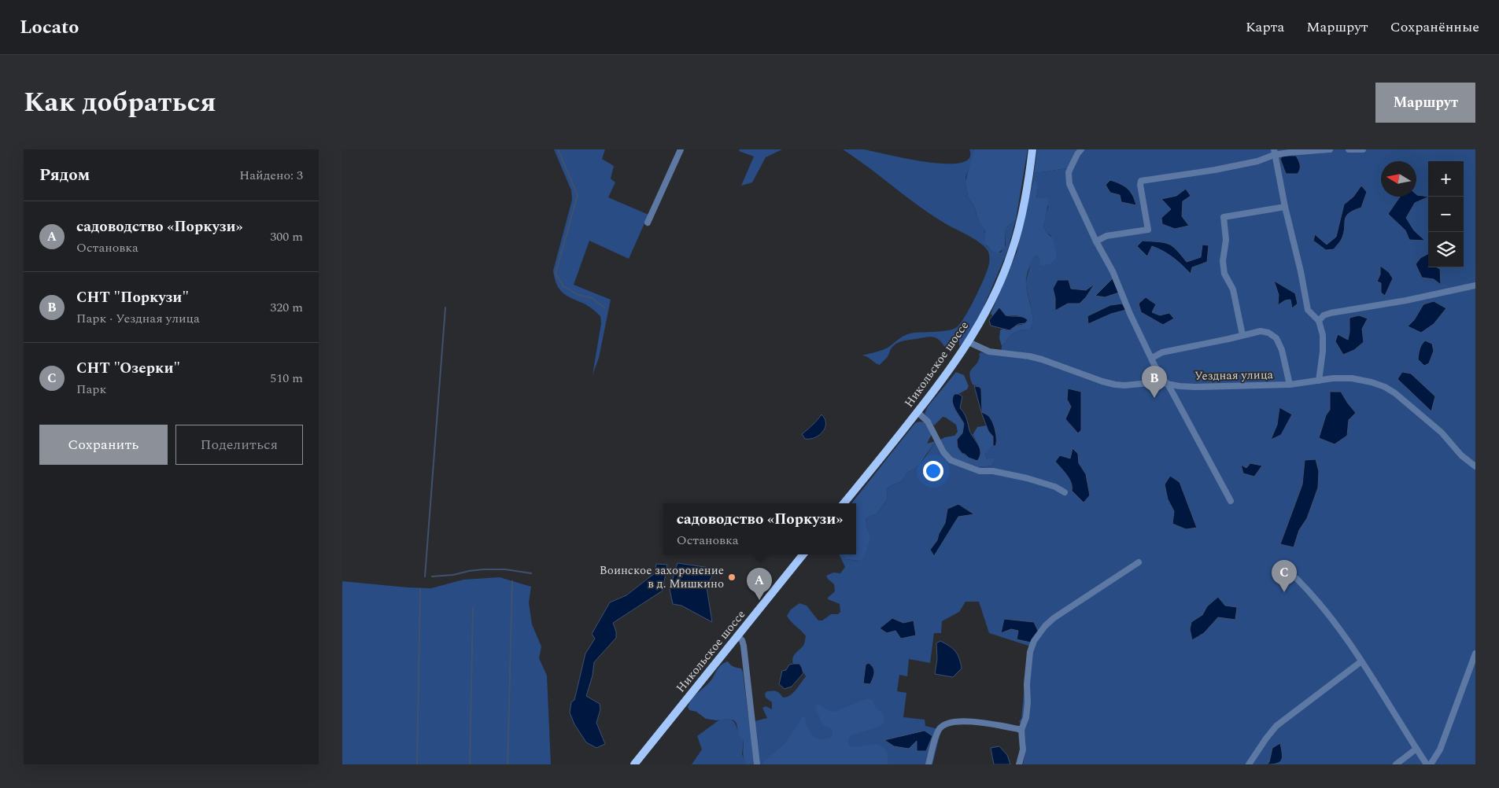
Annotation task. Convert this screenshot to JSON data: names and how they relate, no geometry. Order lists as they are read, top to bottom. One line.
{"streets":{"main road":["Никольское шоссе"],"street":["Уездная улица"]},"crossings":[["Никольское шоссе","Уездная улица"]],"places":["Воинское захоронение в д. Мишкино"],"north":"left","page":{"header":"Locato","nav":["Карта","Маршрут","Сохранённые"],"title":"Как добраться","buttons":["Маршрут",["Сохранить","Поделиться"]],"heading":["Рядом","Найдено: 3"],"map_buttons":["+","−"],"list":[{"mark":"A","name":"садоводство «Поркузи»","note":"Остановка","value":"300 m"},{"mark":"B","name":"СНТ \"Поркузи\"","note":"Парк · Уездная улица","value":"320 m"},{"mark":"C","name":"СНТ \"Озерки\"","note":"Парк","value":"510 m"}],"pins":["B","C","A"],"popup":["садоводство «Поркузи»","Остановка"]}}
